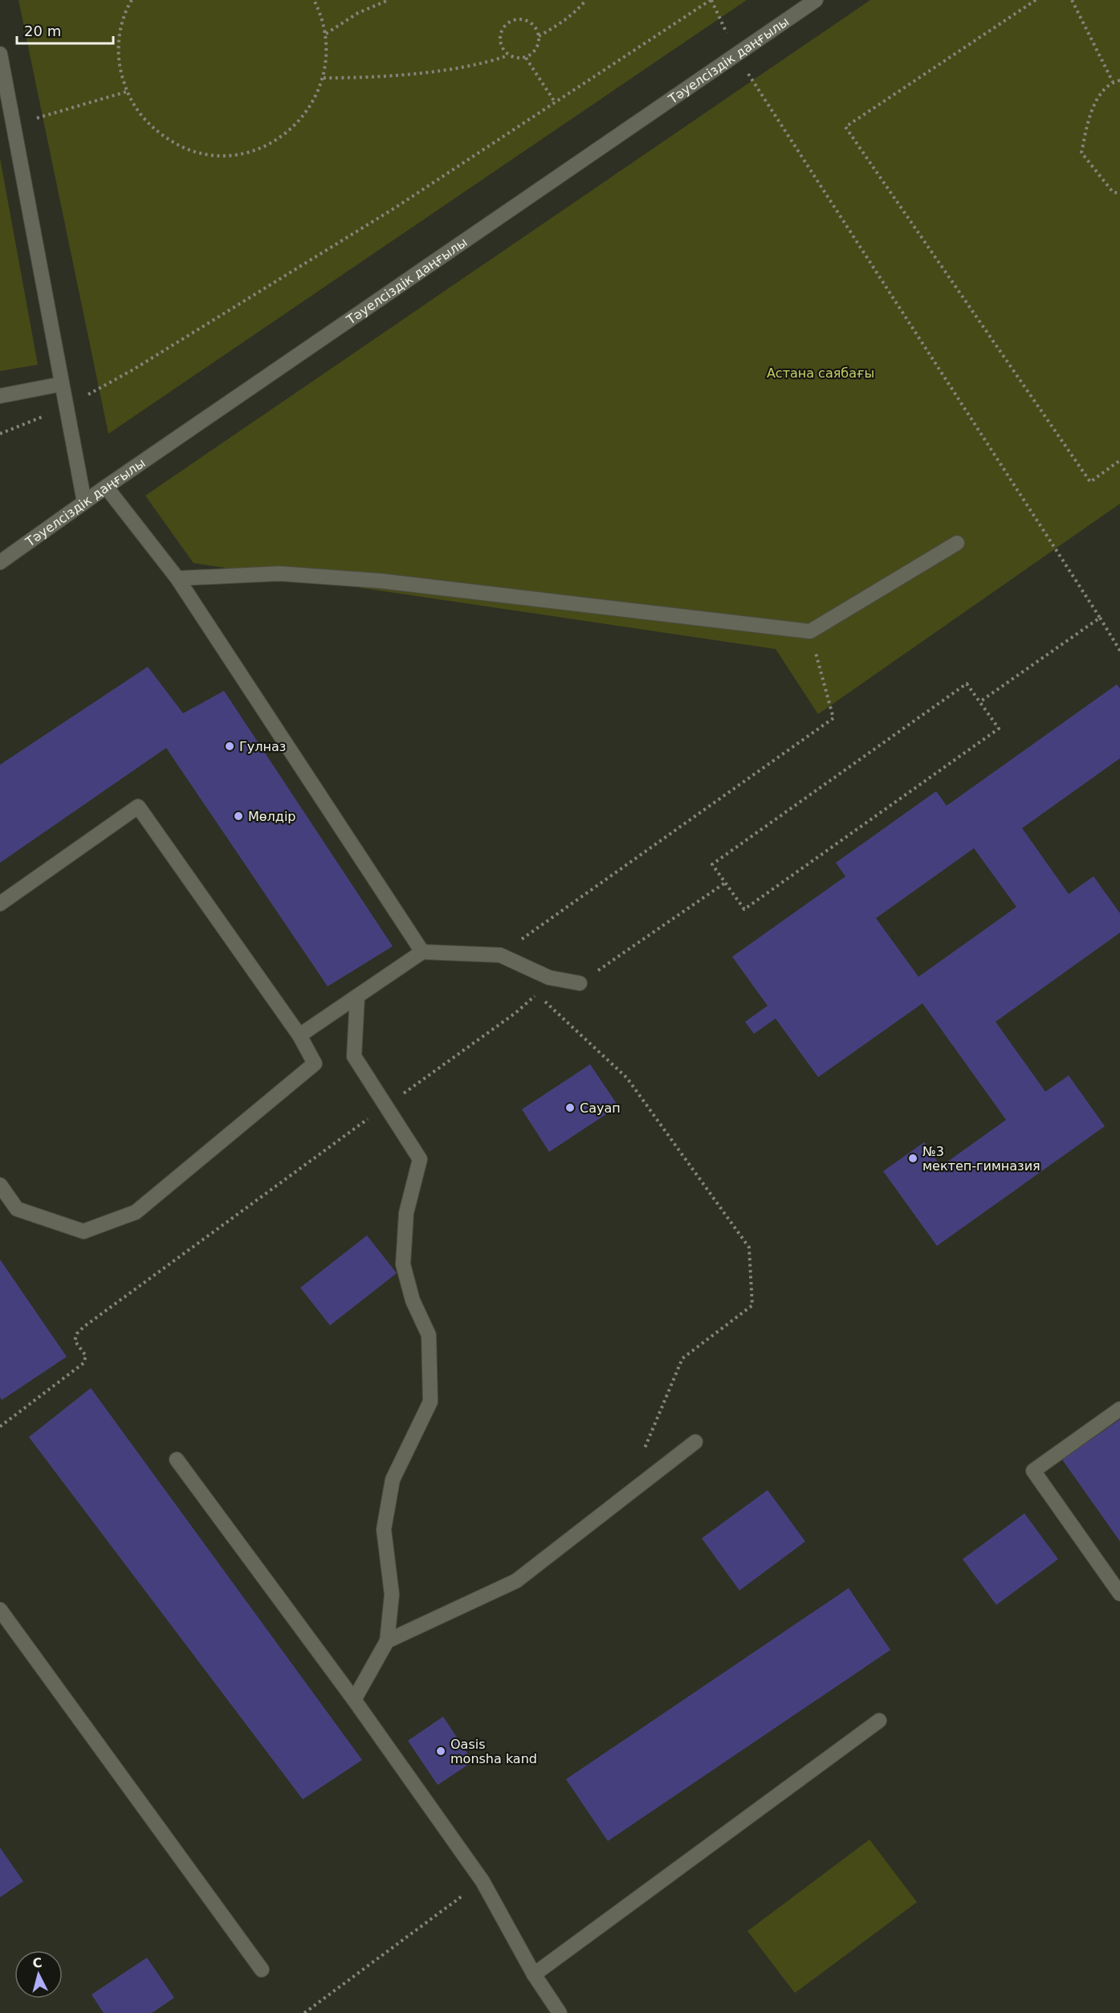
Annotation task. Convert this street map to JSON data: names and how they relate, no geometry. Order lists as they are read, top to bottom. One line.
{"streets":{"street":["Тәуелсіздік даңғылы"]},"parks":["Астана саябағы"],"places":["Гулназ","Мөлдір","Сауап","№3 мектеп-гимназия","Oasis monsha kand"],"scale_bar":"20 m","north":"top"}
